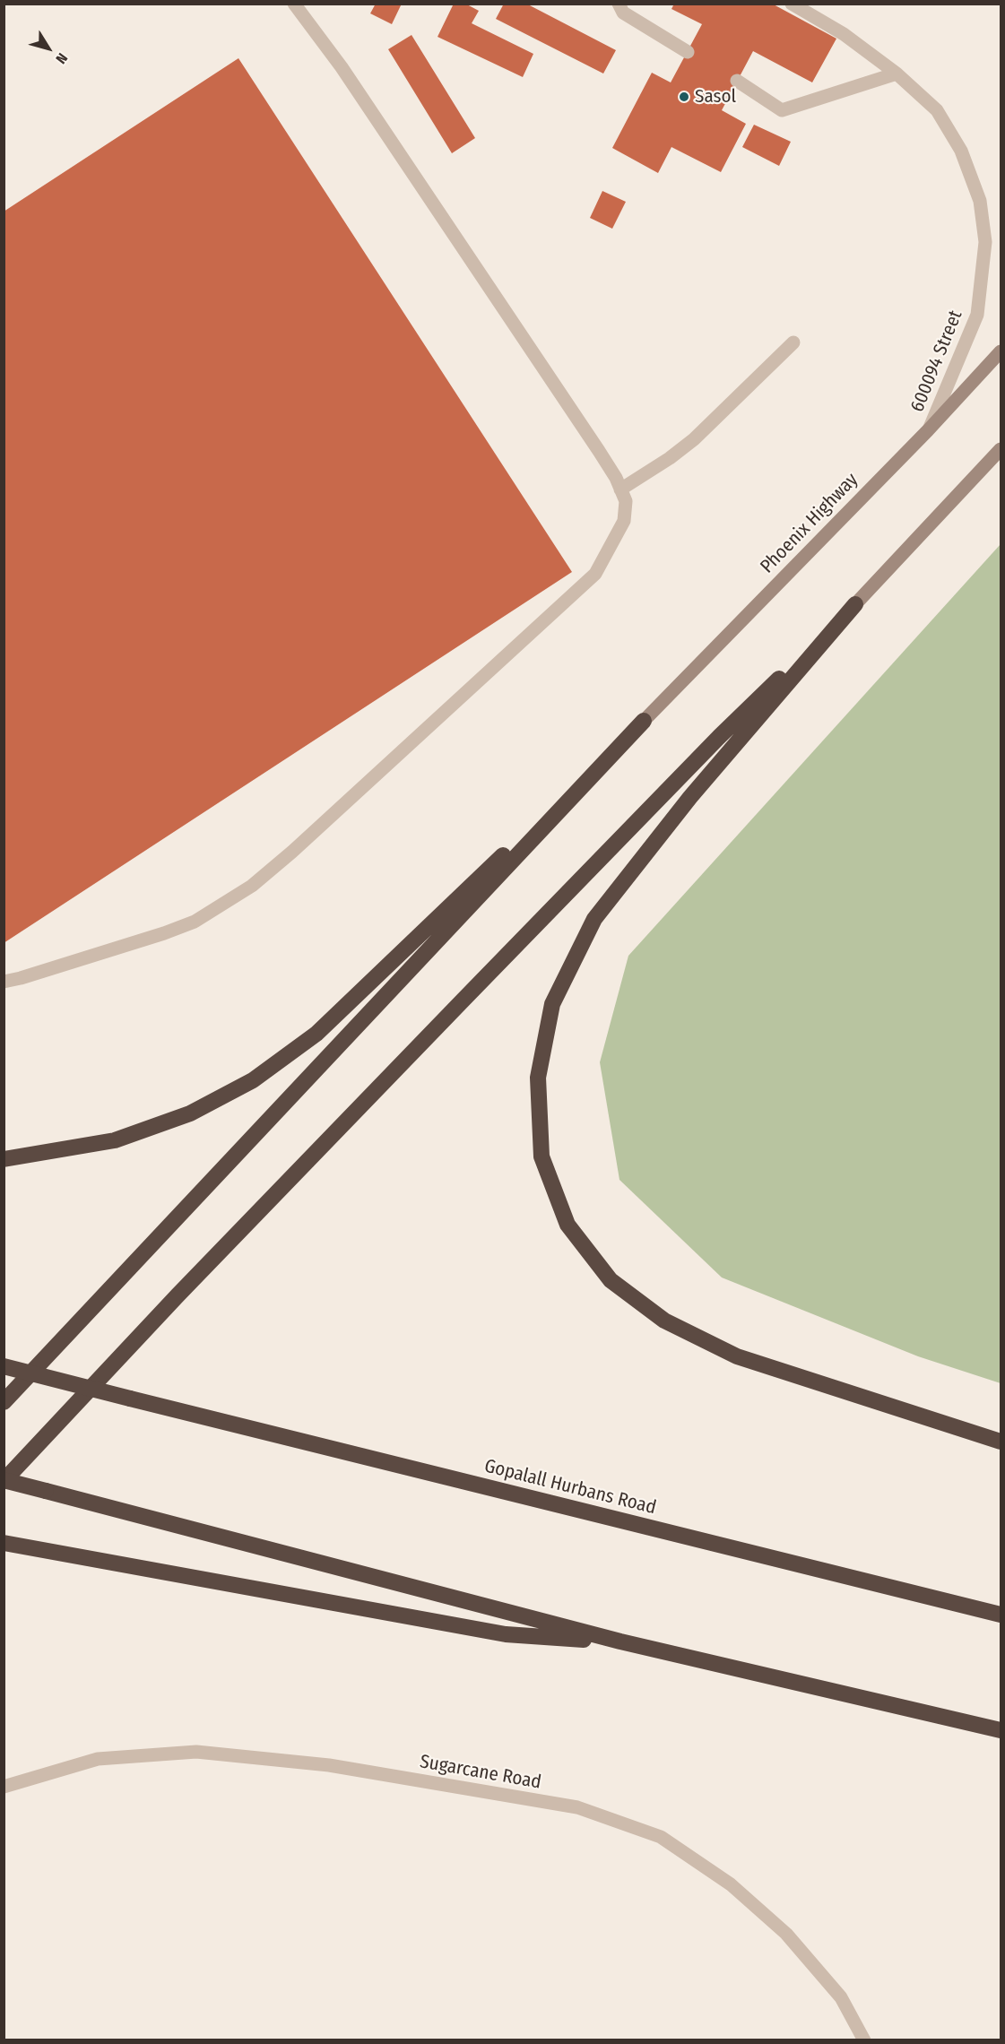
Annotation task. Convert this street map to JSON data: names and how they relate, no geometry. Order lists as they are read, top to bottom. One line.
{"streets":{"highway":["Gopalall Hurbans Road"],"main road":["Phoenix Highway"],"street":["600094 Street","Sugarcane Road"]},"crossings":[["600094 Street","Phoenix Highway"]],"places":["Sasol"],"north":"bottom right"}
